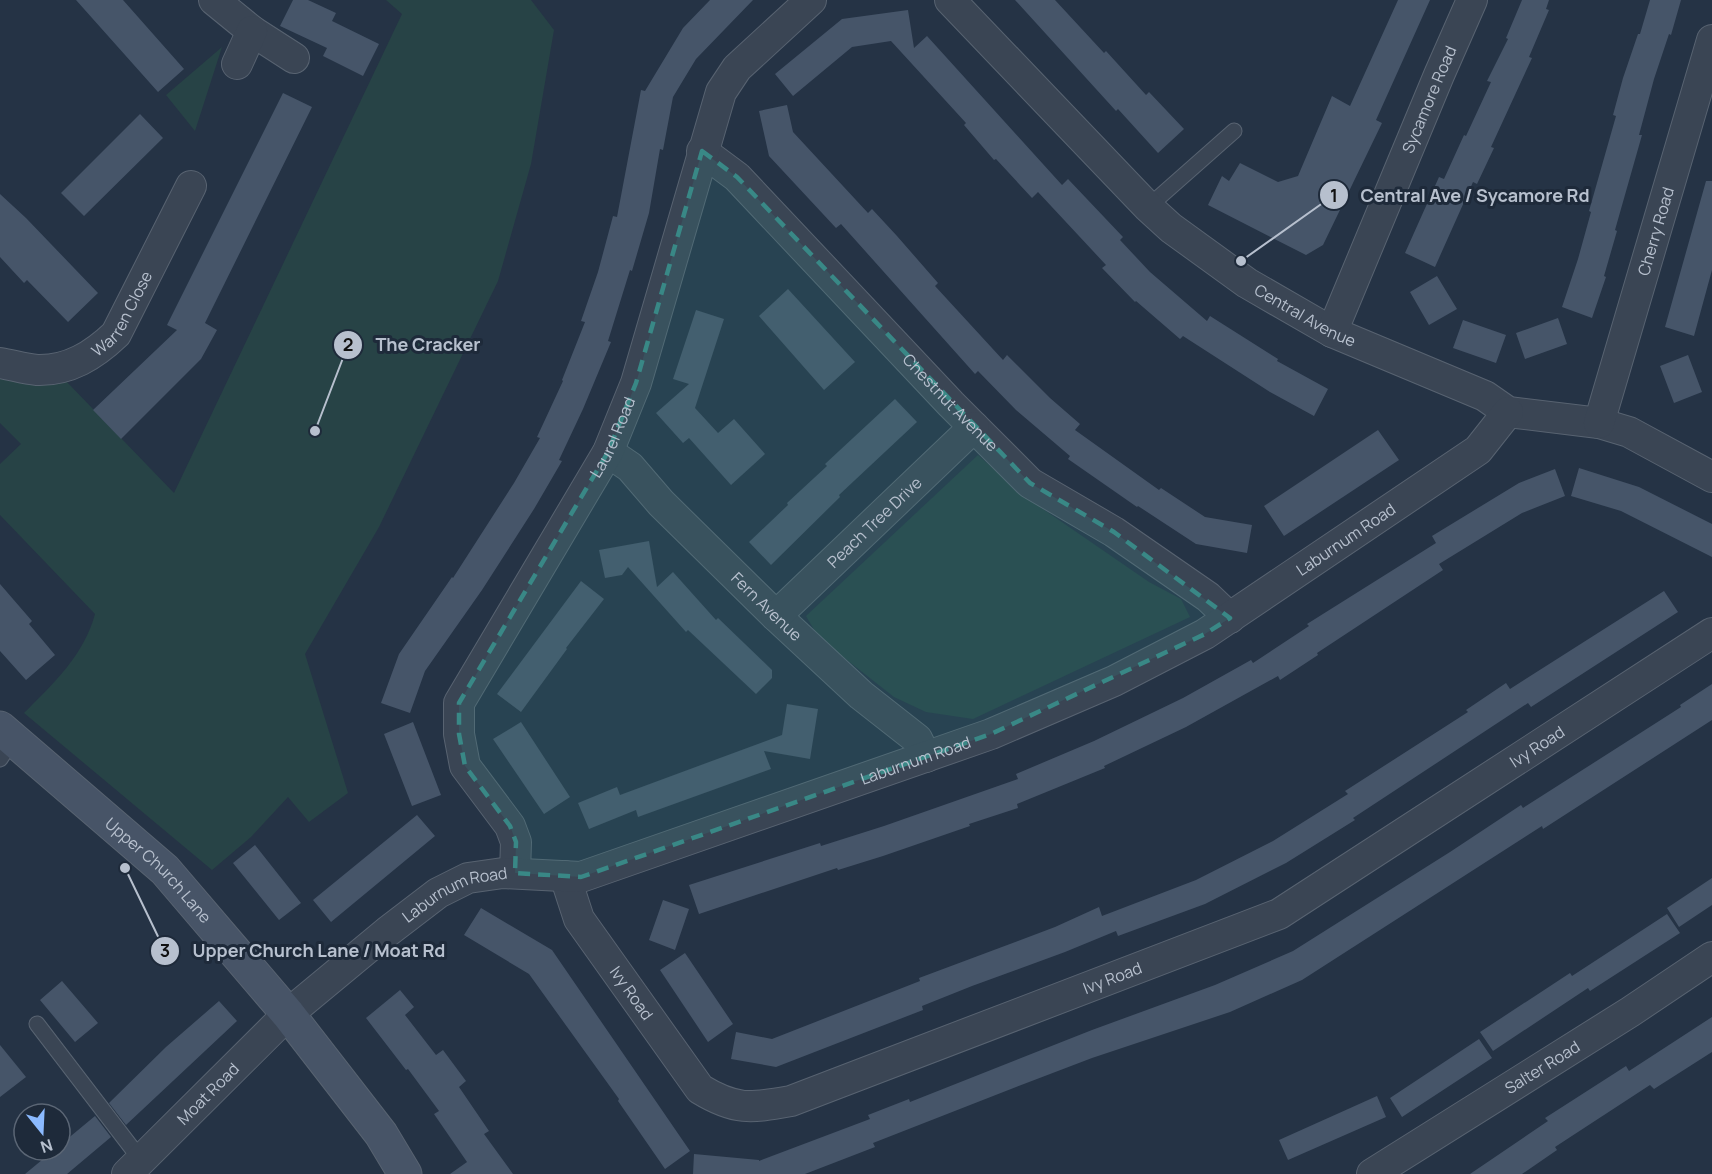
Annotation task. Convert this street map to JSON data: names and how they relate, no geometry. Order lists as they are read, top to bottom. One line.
{"streets":{"main road":["Upper Church Lane"],"street":["Sycamore Road","Cherry Road","Warren Close","Central Avenue","Chestnut Avenue","Laurel Road","Peach Tree Drive","Laburnum Road","Fern Avenue","Ivy Road","Salter Road","Moat Road"]},"crossings":[["Sycamore Road","Central Avenue"],["Cherry Road","Central Avenue"],["Central Avenue","Laburnum Road"],["Chestnut Avenue","Laurel Road"],["Chestnut Avenue","Peach Tree Drive"],["Chestnut Avenue","Laburnum Road"],["Laurel Road","Laburnum Road"],["Laurel Road","Fern Avenue"],["Peach Tree Drive","Fern Avenue"],["Laburnum Road","Fern Avenue"],["Laburnum Road","Ivy Road"],["Laburnum Road","Upper Church Lane"],["Laburnum Road","Moat Road"],["Upper Church Lane","Moat Road"]],"places":["Central Ave / Sycamore Rd","The Cracker","Upper Church Lane / Moat Rd"],"north":"bottom"}
